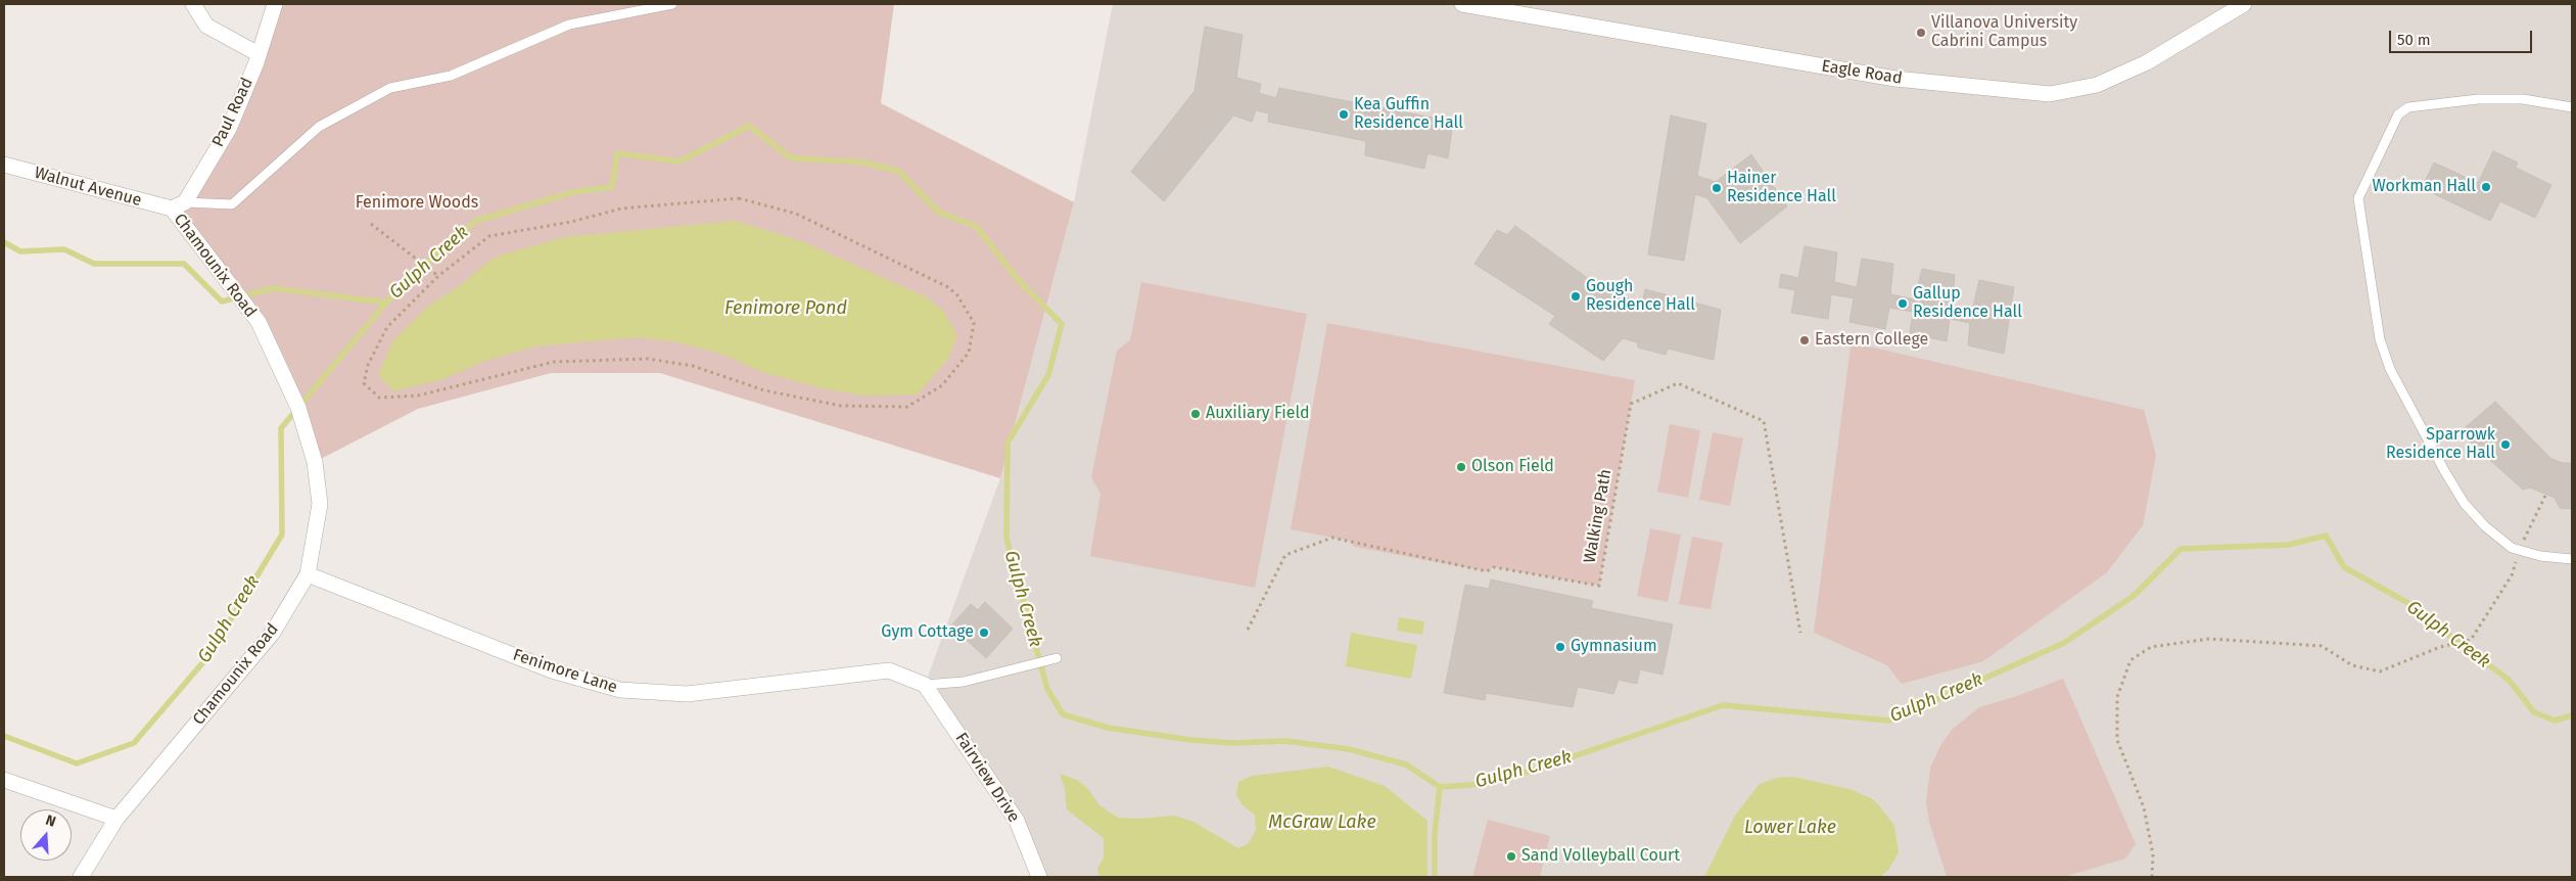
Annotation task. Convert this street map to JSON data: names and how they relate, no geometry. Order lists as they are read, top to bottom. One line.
{"streets":{"street":["Eagle Road","Paul Road","Walnut Avenue","Chamounix Road","Fenimore Lane","Fairview Drive"],"path":["Walking Path"]},"crossings":[["Paul Road","Walnut Avenue"],["Paul Road","Chamounix Road"],["Walnut Avenue","Chamounix Road"],["Chamounix Road","Fenimore Lane"],["Fenimore Lane","Fairview Drive"]],"water":["Gulph Creek","Fenimore Pond","McGraw Lake","Lower Lake"],"parks":["Fenimore Woods"],"places":["Villanova University Cabrini Campus","Kea Guffin Residence Hall","Workman Hall","Hainer Residence Hall","Gough Residence Hall","Gallup Residence Hall","Eastern College","Auxiliary Field","Sparrowk Residence Hall","Olson Field","Gym Cottage","Gymnasium","Sand Volleyball Court"],"scale_bar":"50 m","north":"top"}
